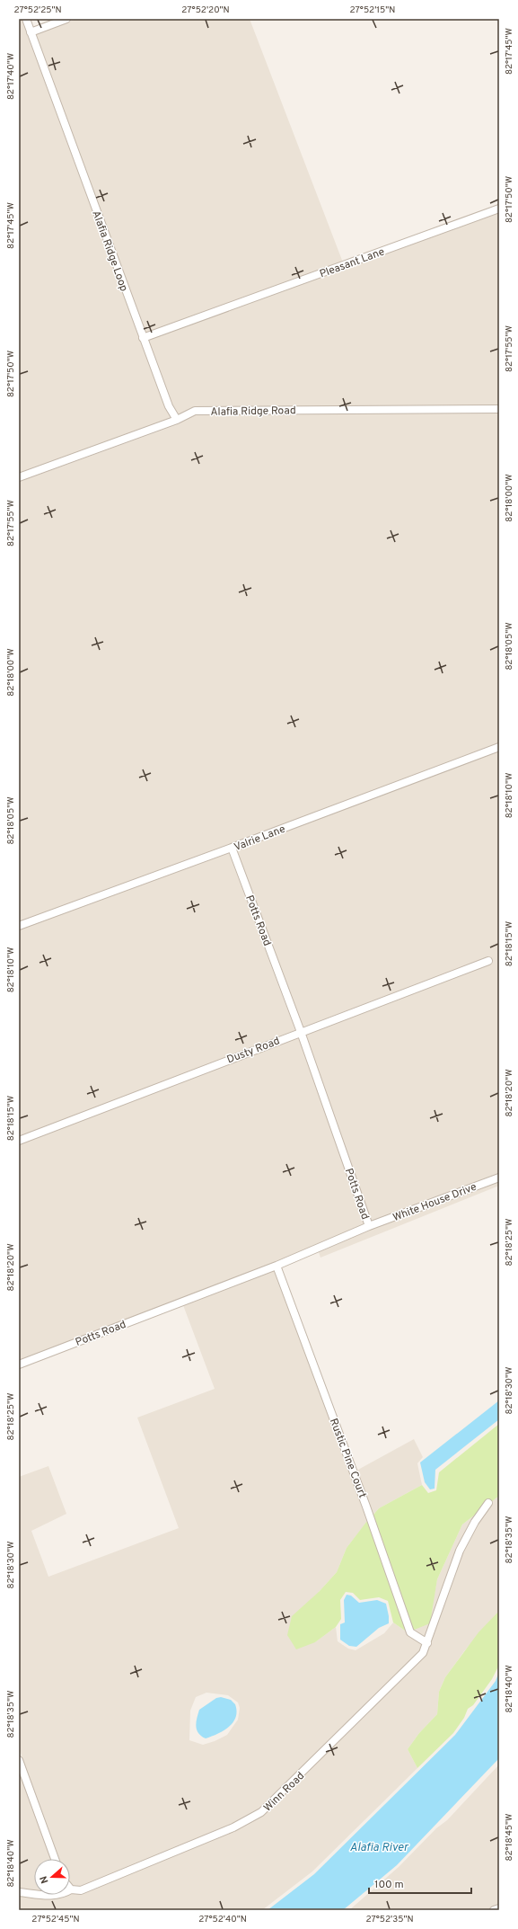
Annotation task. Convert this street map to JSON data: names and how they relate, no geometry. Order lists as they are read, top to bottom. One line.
{"streets":{"street":["Alafia Ridge Loop","Pleasant Lane","Alafia Ridge Road","Valrie Lane","Potts Road","Dusty Road","White House Drive","Rustic Pine Court","Winn Road"]},"crossings":[["Alafia Ridge Loop","Pleasant Lane"],["Alafia Ridge Loop","Alafia Ridge Road"],["Valrie Lane","Potts Road"],["Potts Road","Dusty Road"],["Potts Road","White House Drive"],["Potts Road","Rustic Pine Court"],["Rustic Pine Court","Winn Road"]],"water":["Alafia River"],"scale_bar":"100 m","north":"left","coordinates":["27°52'25\"N","27°52'20\"N","27°52'15\"N","82°17'45\"W","82°17'40\"W","82°17'50\"W","82°17'55\"W","82°18'00\"W","82°18'05\"W","82°18'10\"W","82°18'15\"W","82°18'20\"W","82°18'25\"W","82°18'30\"W","82°18'35\"W","82°18'40\"W","82°18'45\"W","27°52'45\"N","27°52'40\"N","27°52'35\"N"]}
